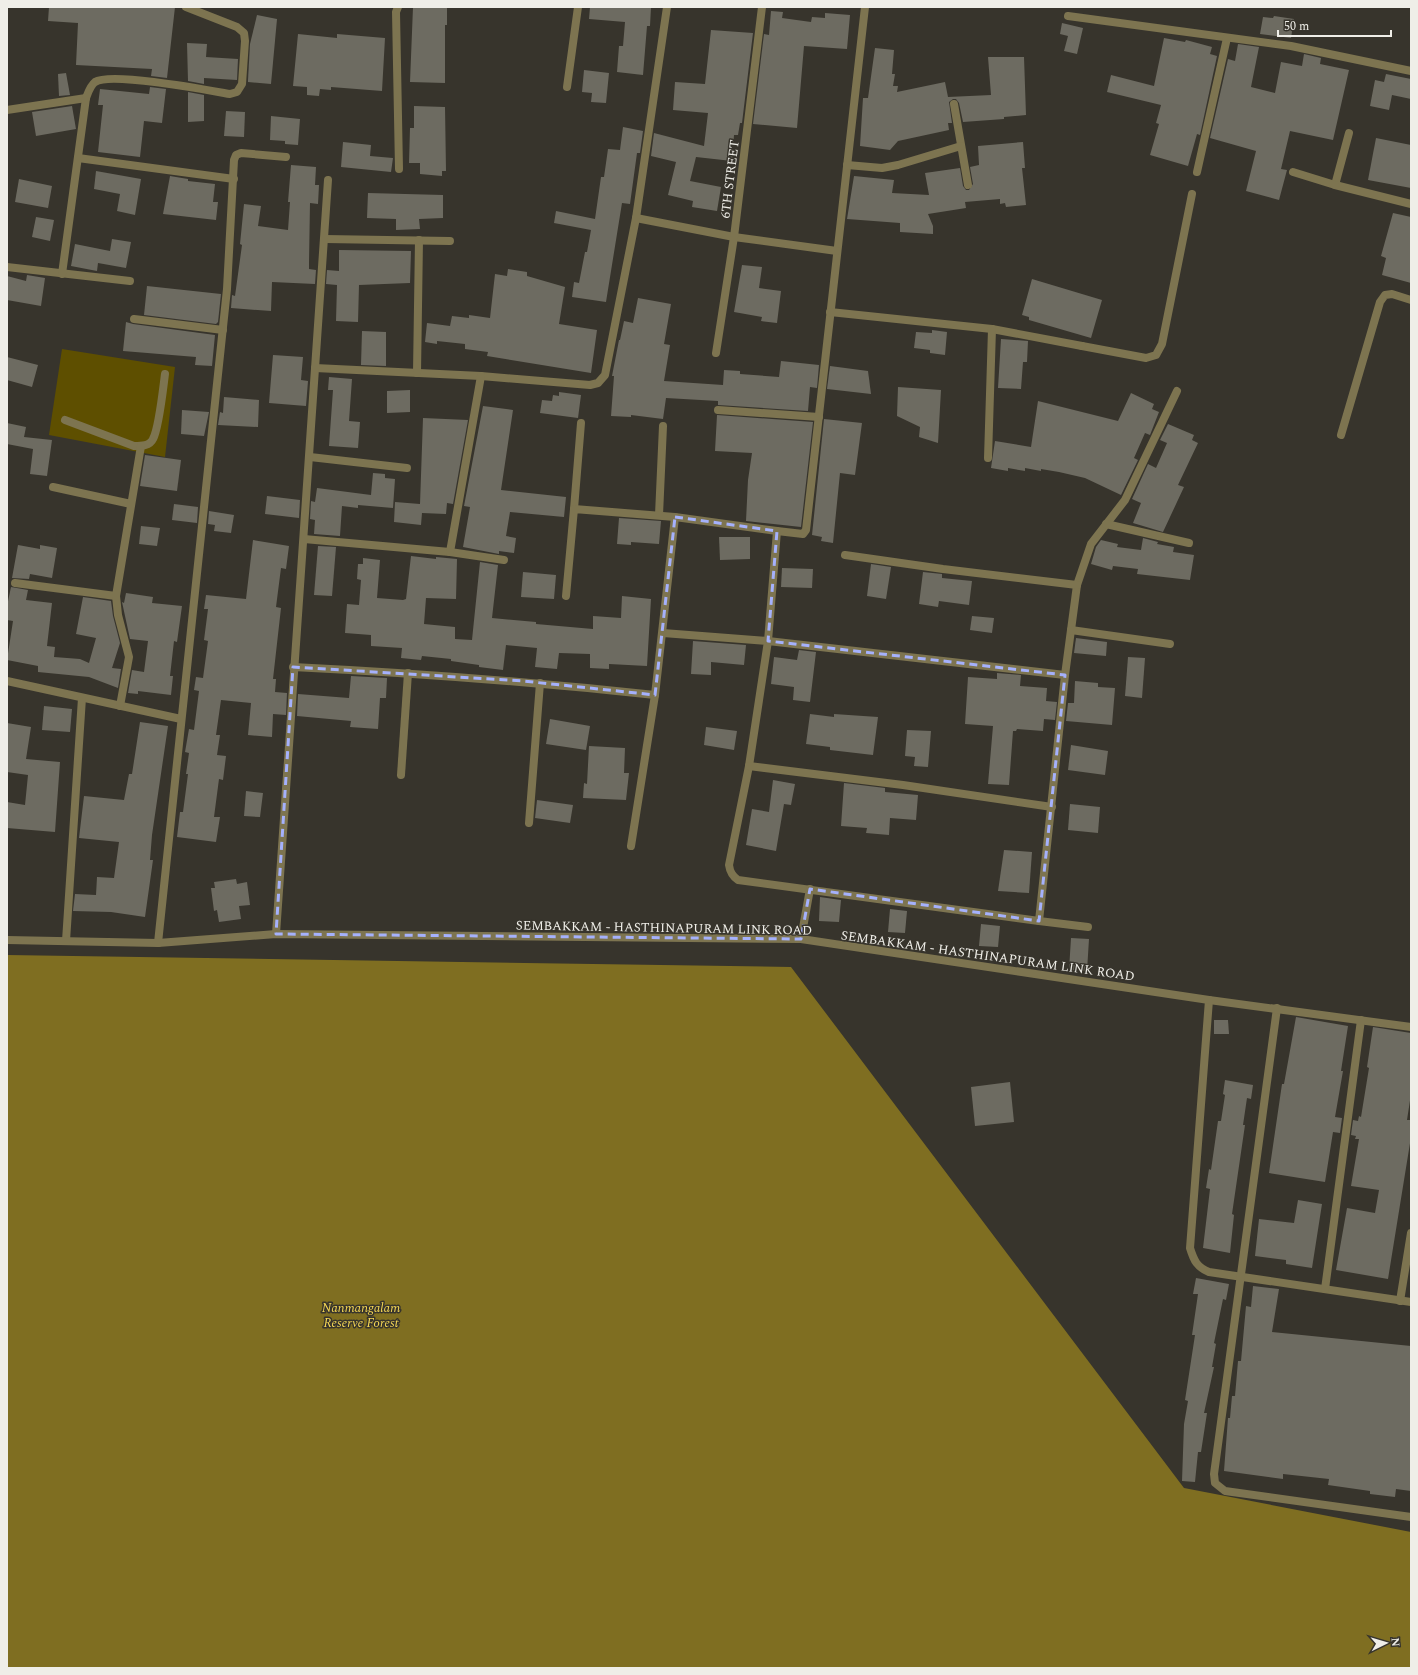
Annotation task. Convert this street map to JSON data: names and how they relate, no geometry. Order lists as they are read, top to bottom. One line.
{"streets":{"street":["6TH STREET","SEMBAKKAM - HASTHINAPURAM LINK ROAD"]},"parks":["Nanmangalam Reserve Forest"],"scale_bar":"50 m","north":"right"}
